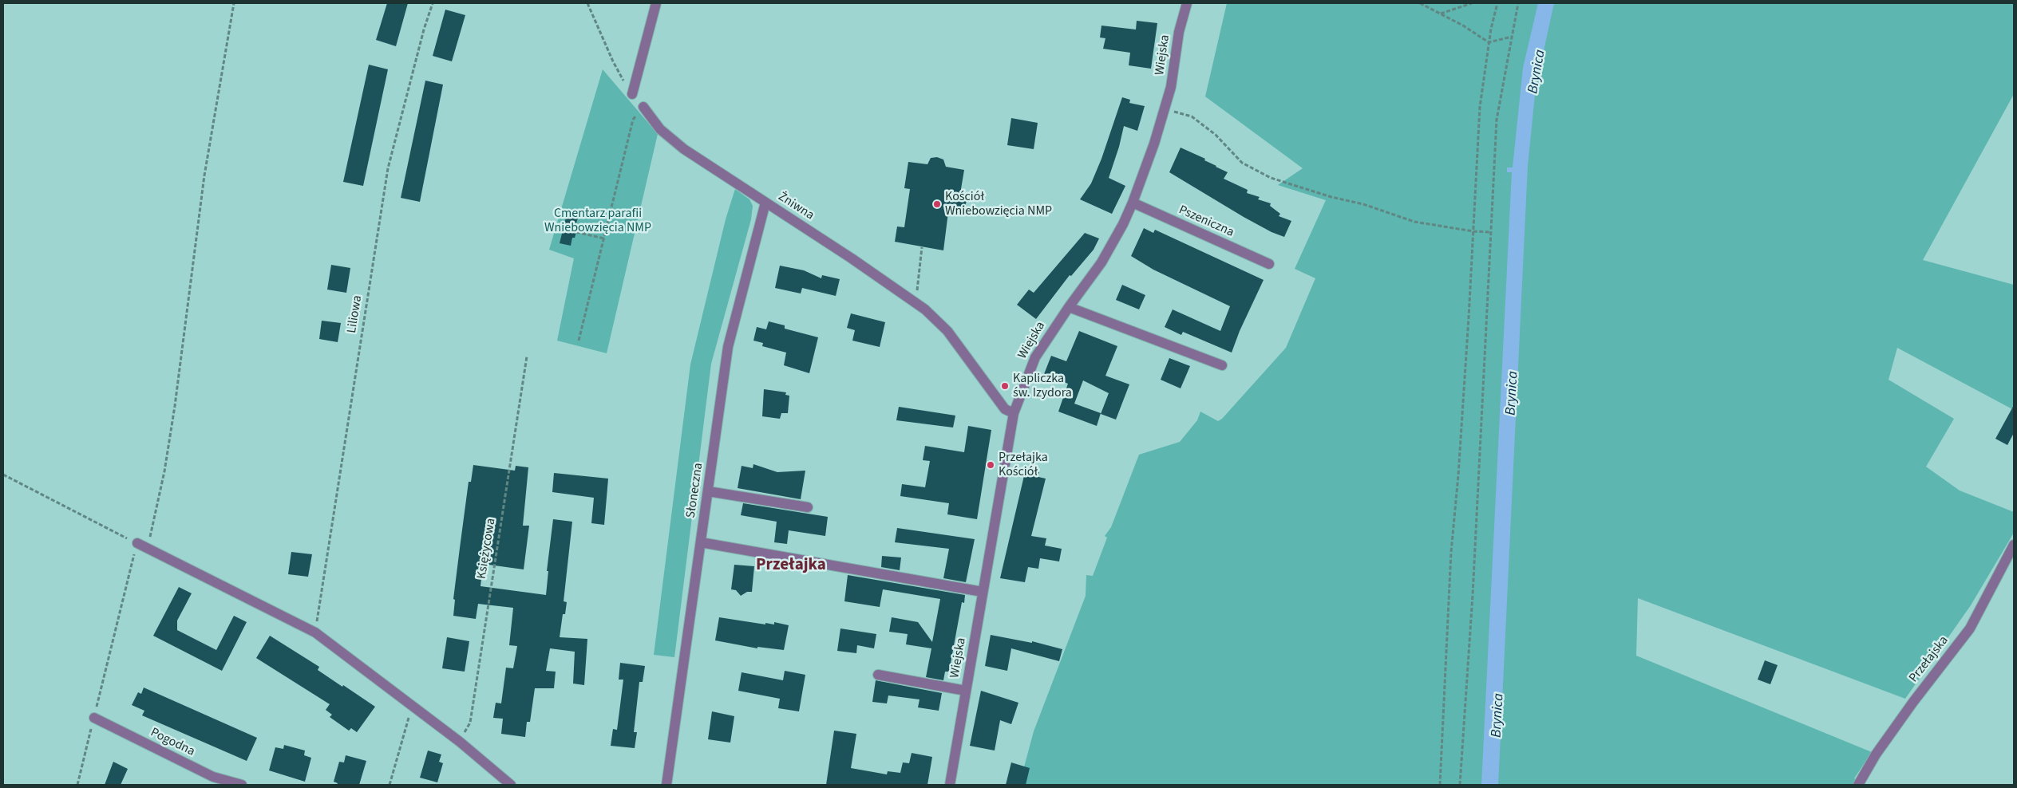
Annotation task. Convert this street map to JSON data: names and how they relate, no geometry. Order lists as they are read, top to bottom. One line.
{"streets":{"street":["Wiejska","Żniwna","Pszeniczna","Słoneczna","Przełajska","Pogodna"],"path":["Liliowa","Księżycowa"]},"crossings":[["Wiejska","Żniwna"],["Wiejska","Pszeniczna"],["Żniwna","Słoneczna"]],"districts":["Przełajka"],"water":["Brynica"],"parks":["Cmentarz parafii Wniebowzięcia NMP"],"places":["Kościół Wniebowzięcia NMP","Kapliczka św. Izydora","Przełajka Kościół"]}
